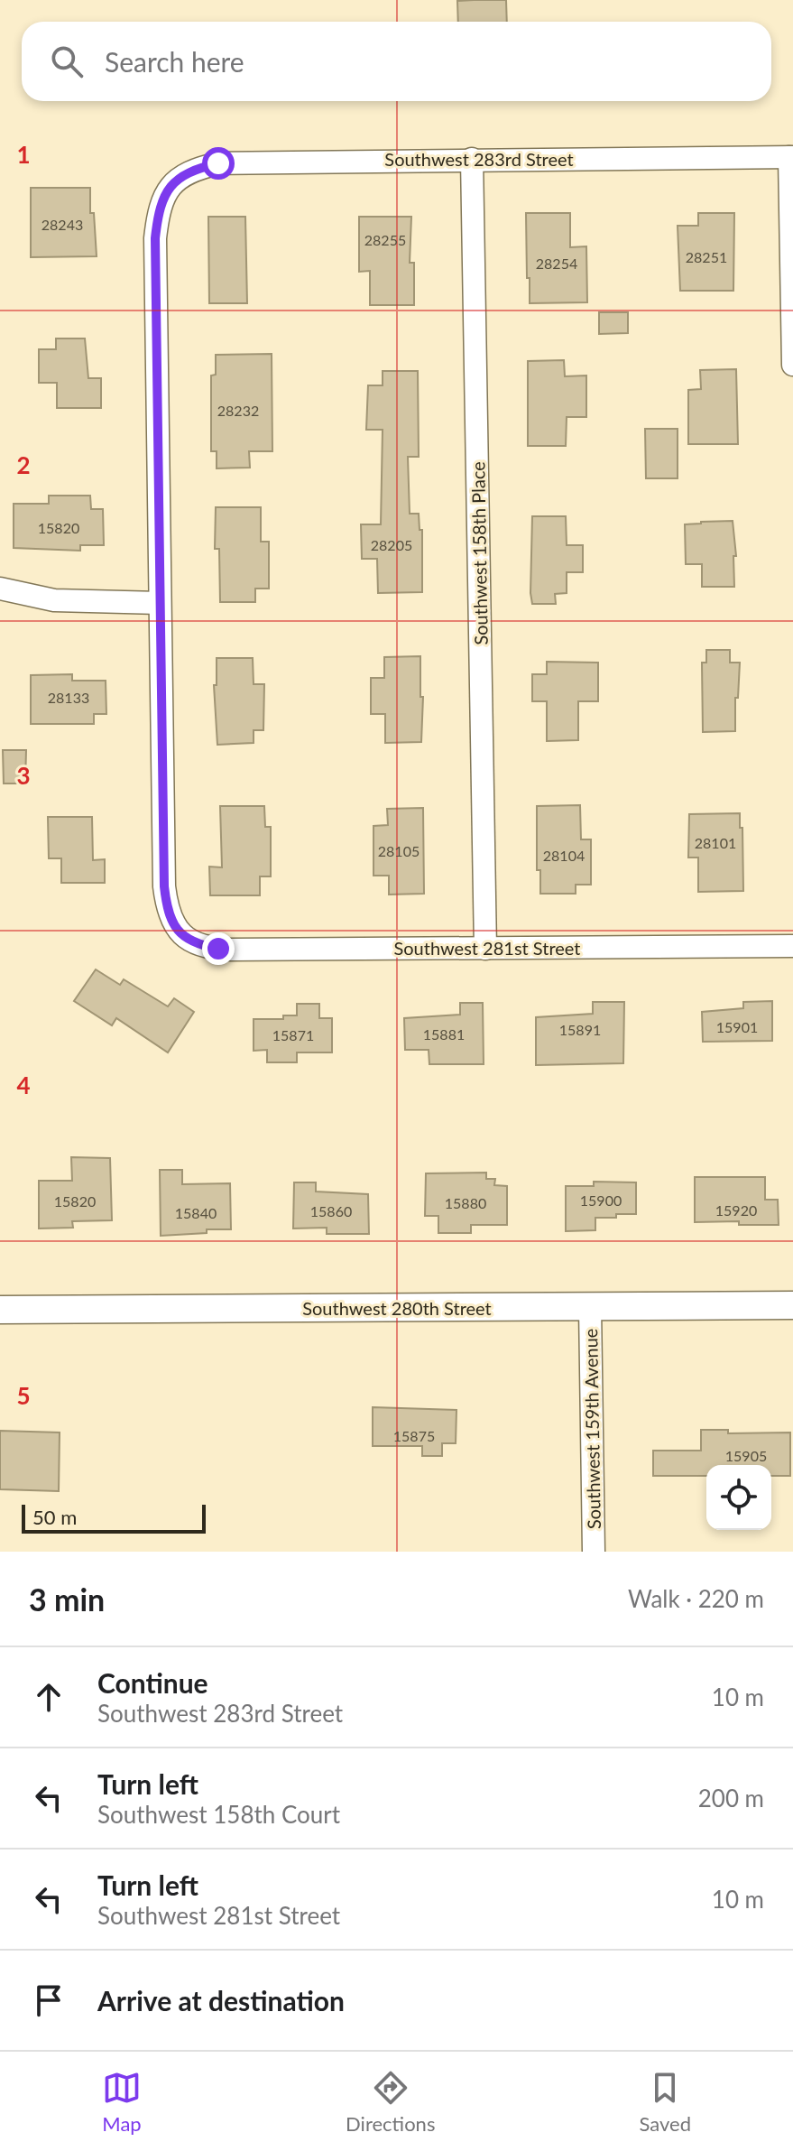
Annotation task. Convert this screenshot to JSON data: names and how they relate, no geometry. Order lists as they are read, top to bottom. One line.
{"streets":{"street":["Southwest 283rd Street","Southwest 158th Place","Southwest 281st Street","Southwest 280th Street","Southwest 159th Avenue"]},"crossings":[["Southwest 283rd Street","Southwest 158th Place"],["Southwest 283rd Street","Southwest 281st Street"],["Southwest 158th Place","Southwest 281st Street"],["Southwest 280th Street","Southwest 159th Avenue"]],"house_numbers":["28243","28255","28251","28254","28232","15820","28205","28133","28101","28105","28104","15901","15891","15881","15871","15900","15820","15880","15920","15860","15840","15875","15905"],"scale_bar":"50 m","page":{"search":"Search here","scale":"50 m","heading":["3 min","Walk · 220 m"],"list":[["Continue","Southwest 283rd Street","10 m"],["Turn left","Southwest 158th Court","200 m"],["Turn left","Southwest 281st Street","10 m"],"Arrive at destination"],"nav":["Map","Directions","Saved"]},"grid":{"rows":["1","2","3","4","5"]}}
